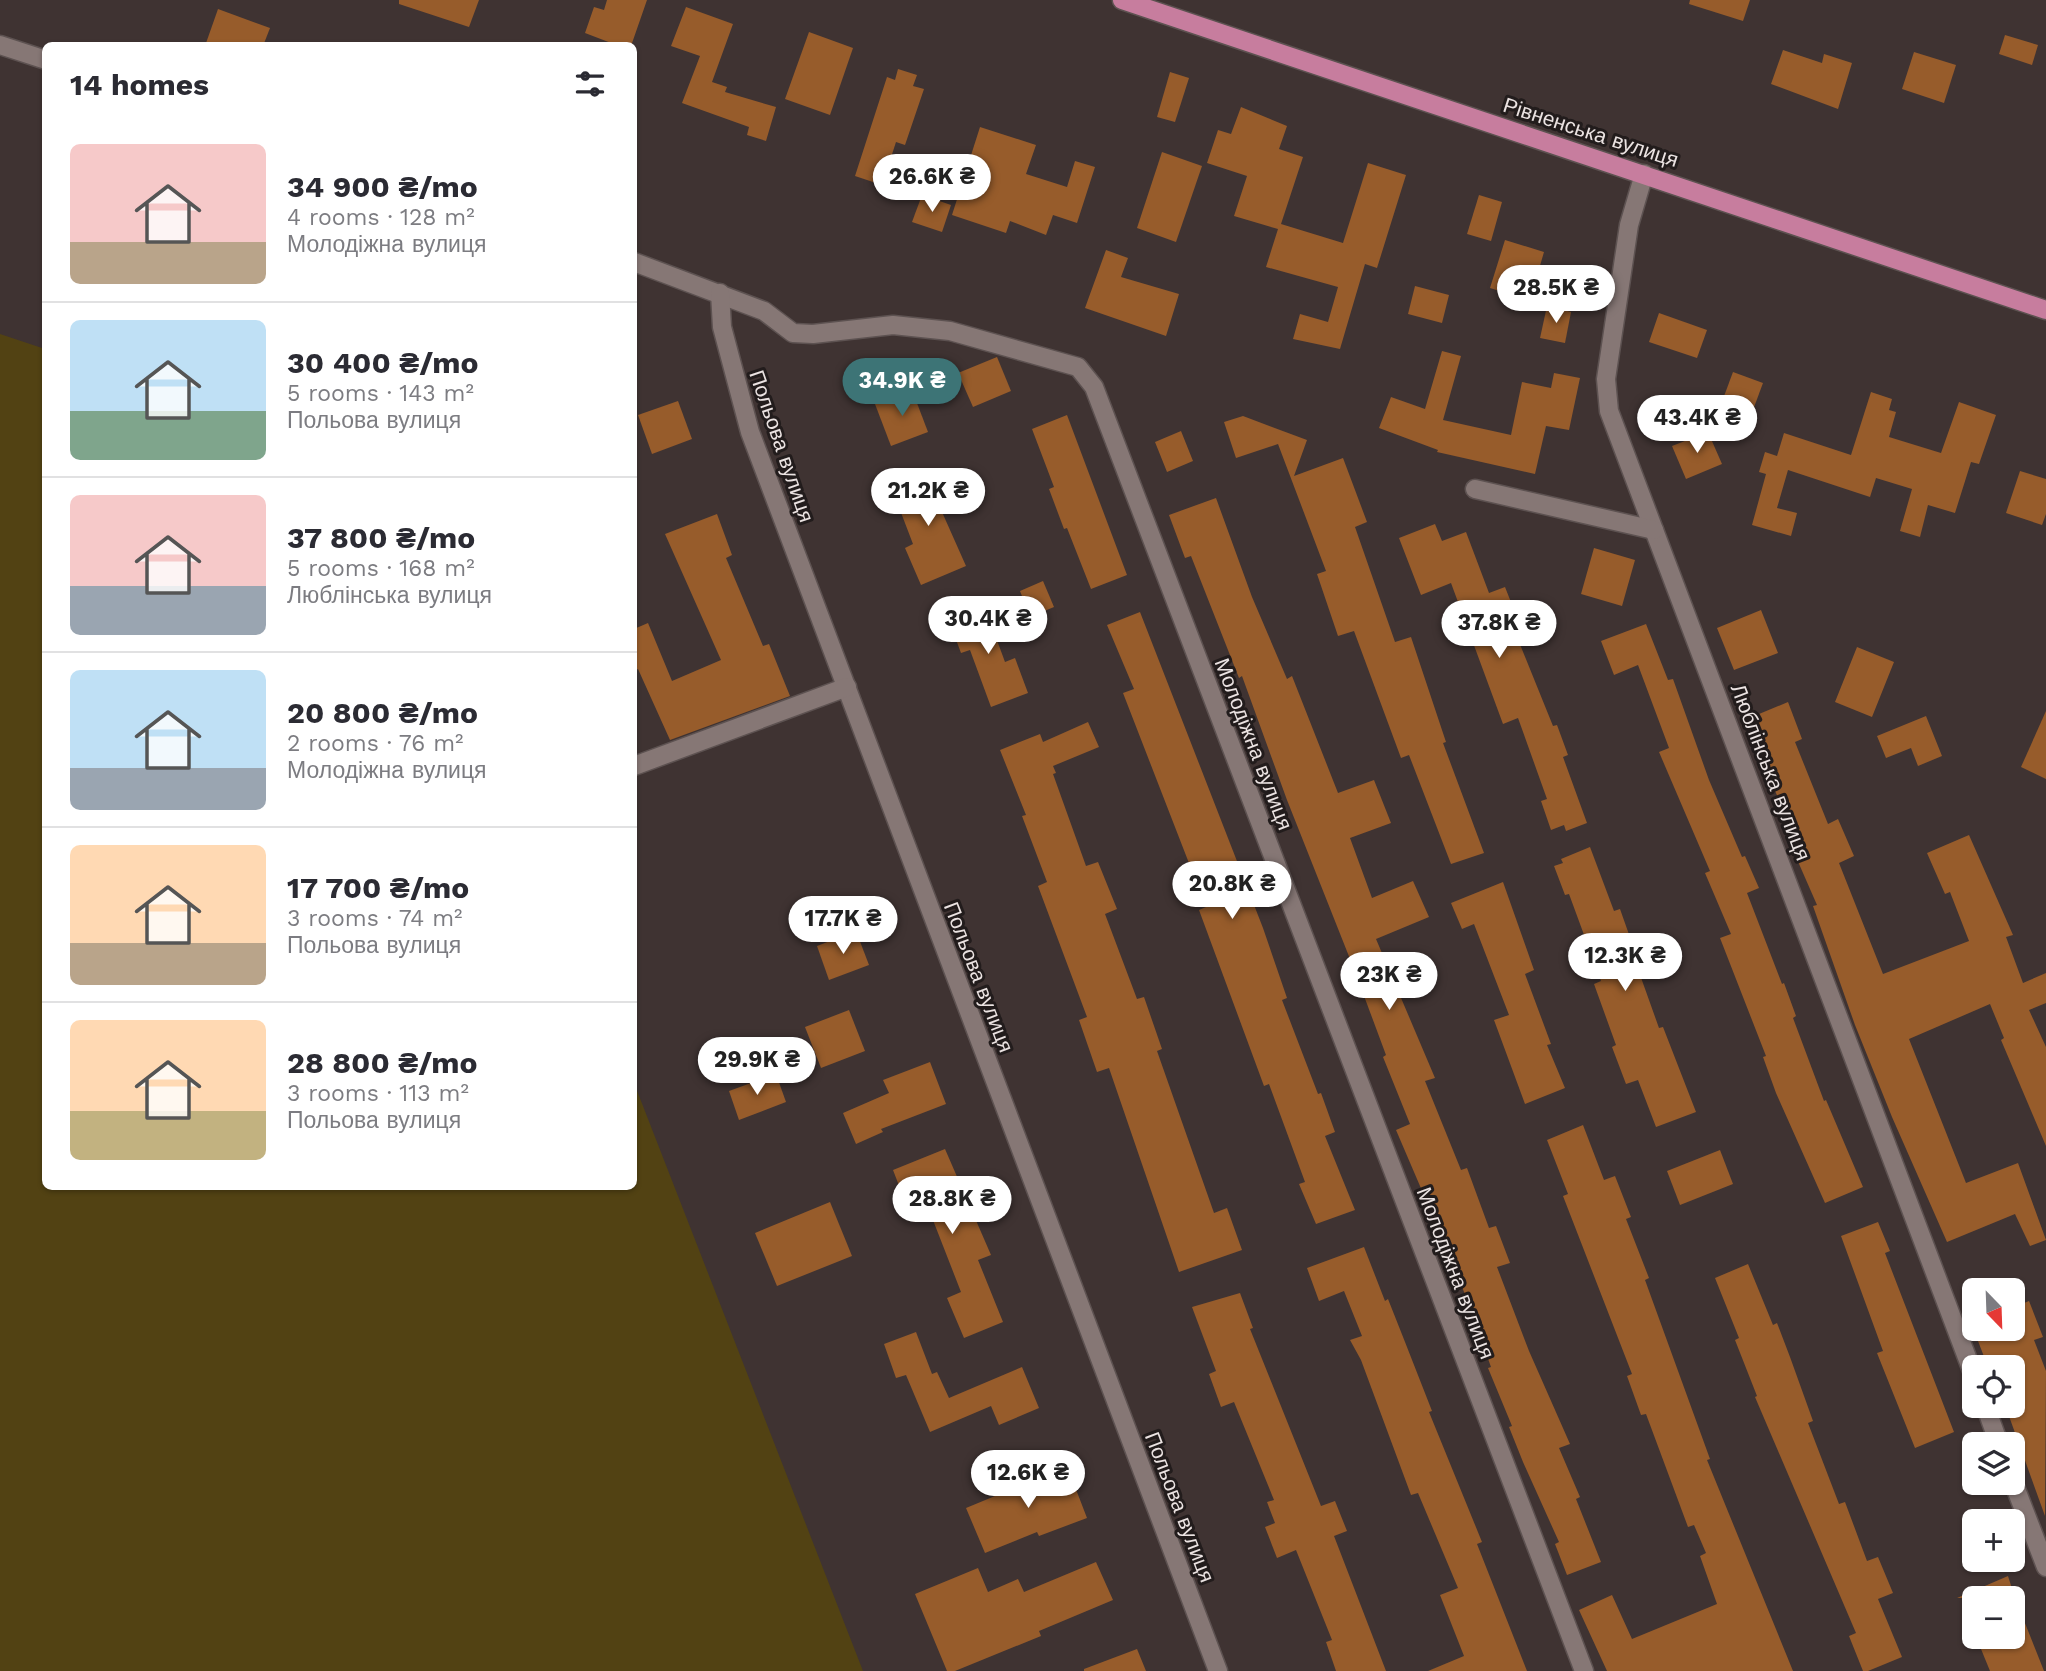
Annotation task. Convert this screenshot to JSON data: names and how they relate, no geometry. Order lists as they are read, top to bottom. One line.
{"streets":{"main road":["Рівненська вулиця"],"street":["Польова вулиця","Молодіжна вулиця","Люблінська вулиця"]},"crossings":[["Рівненська вулиця","Люблінська вулиця"],["Польова вулиця","Молодіжна вулиця"]],"north":"bottom right","page":{"heading":"14 homes","list":[{"name":"34 900 ₴/mo","note":"4 rooms · 128 m² · Молодіжна вулиця"},{"name":"30 400 ₴/mo","note":"5 rooms · 143 m² · Польова вулиця"},{"name":"37 800 ₴/mo","note":"5 rooms · 168 m² · Люблінська вулиця"},{"name":"20 800 ₴/mo","note":"2 rooms · 76 m² · Молодіжна вулиця"},{"name":"17 700 ₴/mo","note":"3 rooms · 74 m² · Польова вулиця"},{"name":"28 800 ₴/mo","note":"3 rooms · 113 m² · Польова вулиця"}],"price":["26.6K ₴","28.5K ₴","34.9K ₴","43.4K ₴","21.2K ₴","30.4K ₴","37.8K ₴","20.8K ₴","17.7K ₴","12.3K ₴","23K ₴","29.9K ₴","28.8K ₴","12.6K ₴"],"map_buttons":["+","−"]}}
